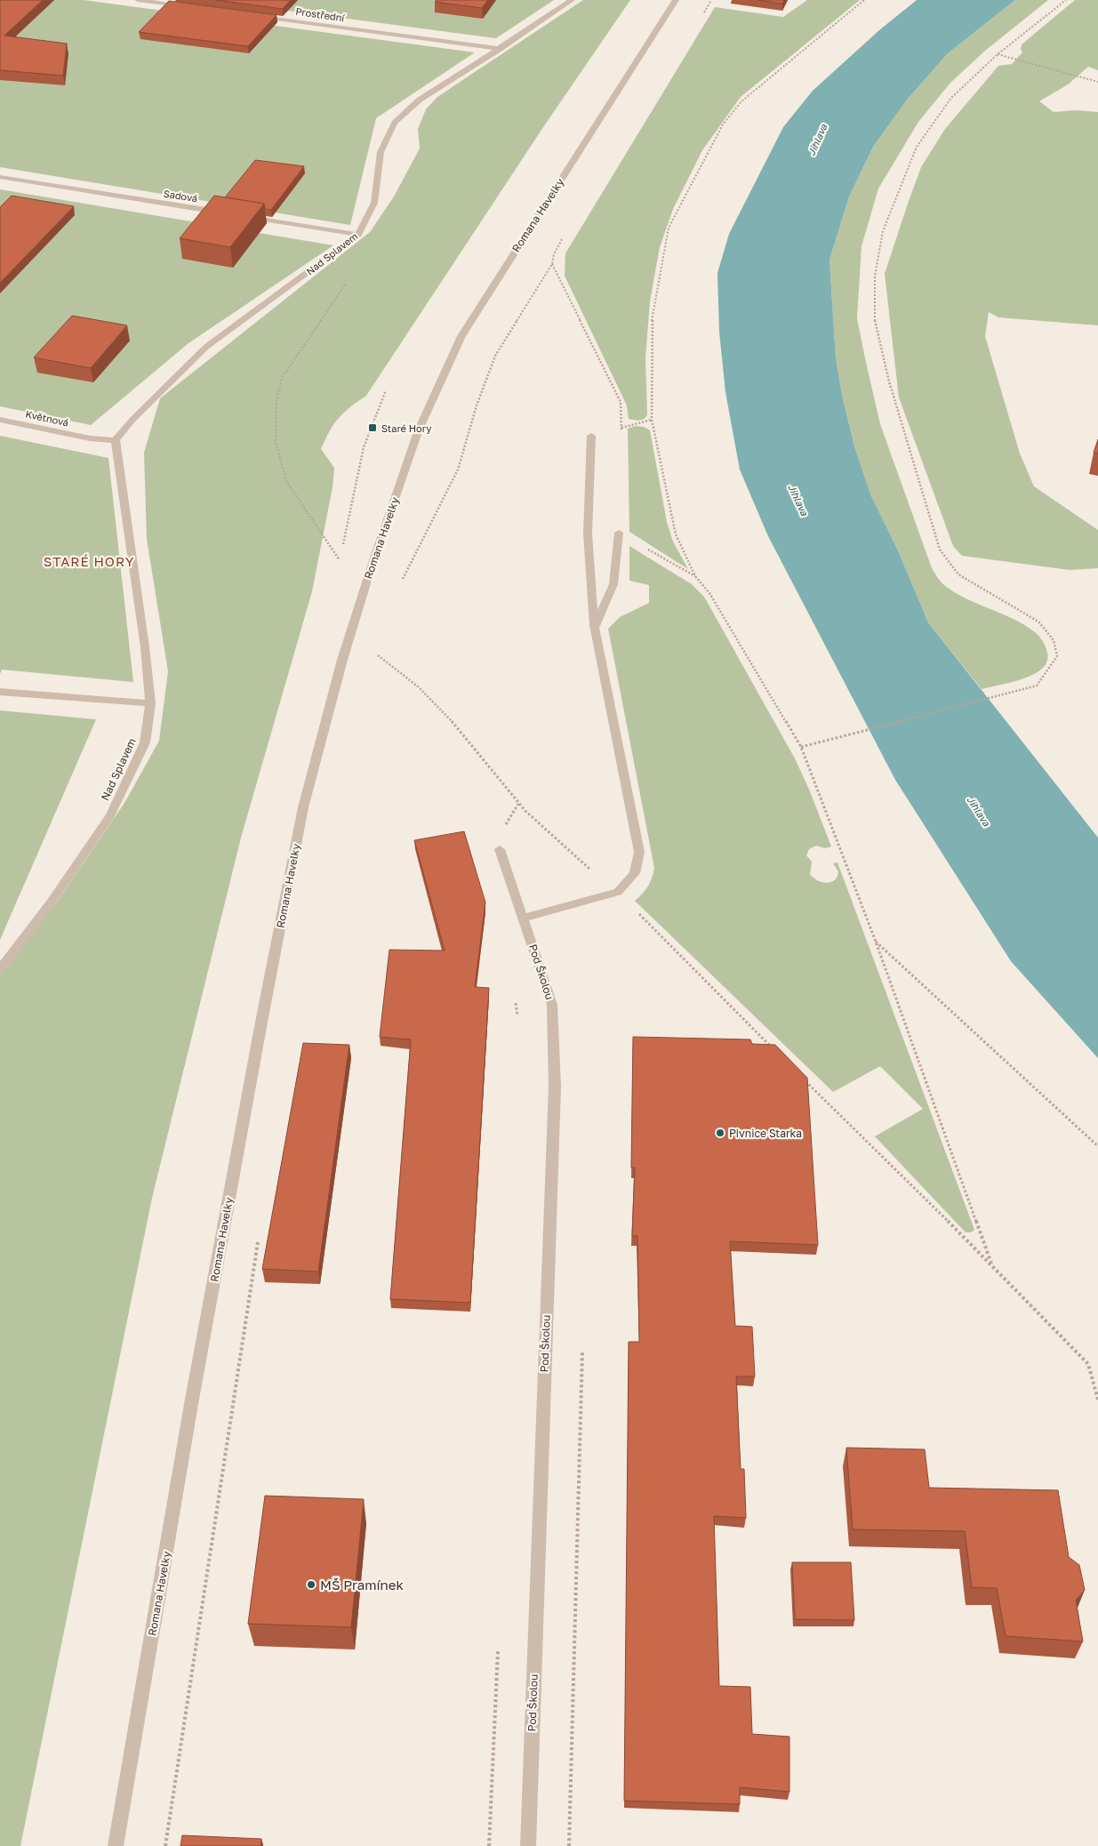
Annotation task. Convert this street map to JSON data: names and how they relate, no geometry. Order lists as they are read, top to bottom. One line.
{"streets":{"street":["Prostřední","Sadová","Romana Havelky","Nad Splavem","Květnová","Pod Školou"]},"crossings":[["Prostřední","Nad Splavem"],["Nad Splavem","Květnová"]],"districts":["STARÉ HORY"],"water":["Jihlava"],"places":{"transit":["Staré Hory"],"other":["Pivnice Starka","MŠ Pramínek"]}}
